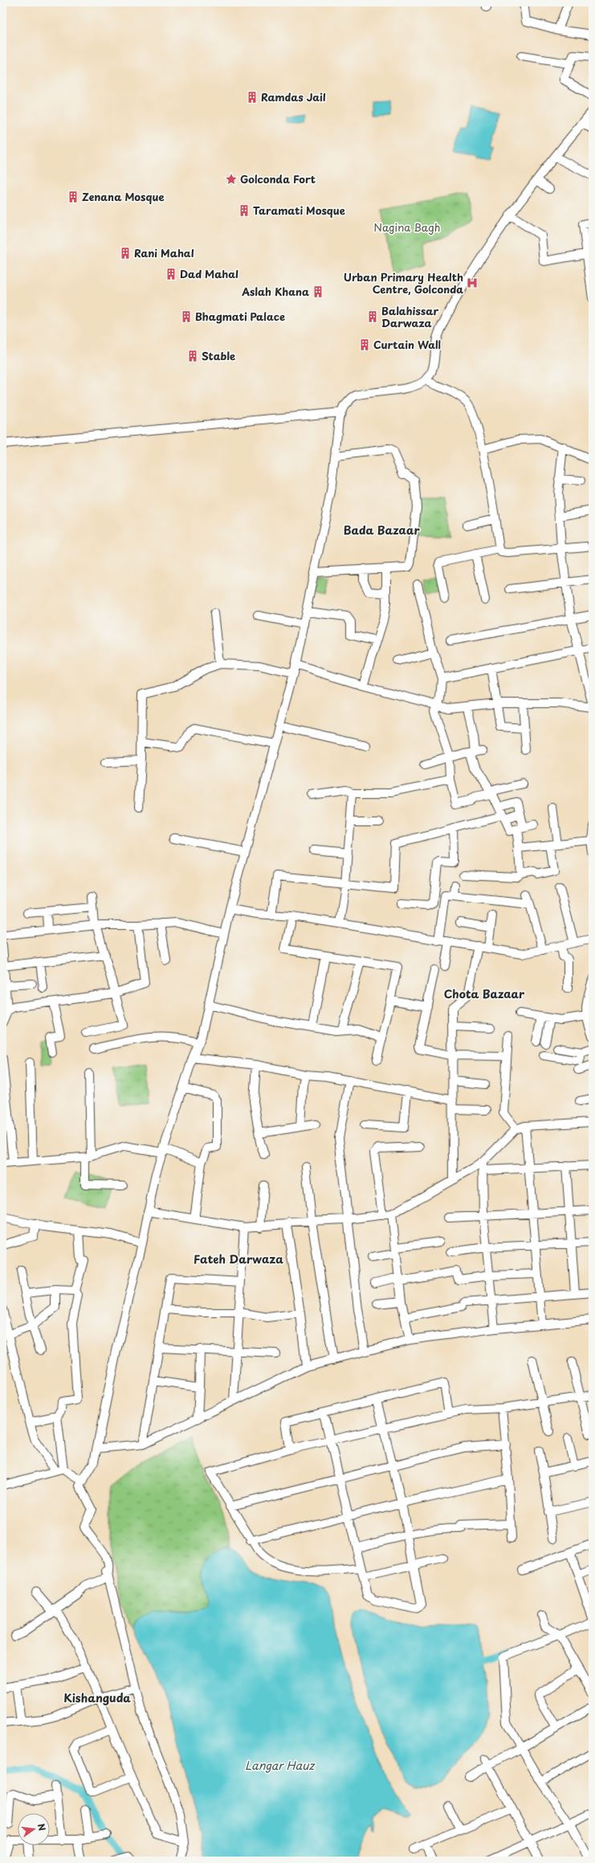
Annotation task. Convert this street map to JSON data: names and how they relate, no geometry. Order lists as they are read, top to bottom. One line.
{"districts":["Bada Bazaar","Chota Bazaar","Fateh Darwaza","Kishanguda"],"water":["Langar Hauz"],"parks":["Nagina Bagh"],"places":{"building":["Ramdas Jail","Zenana Mosque","Taramati Mosque","Rani Mahal","Dad Mahal","Aslah Khana","Bhagmati Palace","Balahissar Darwaza","Curtain Wall","Stable"],"place":["Golconda Fort"],"hospital":["Urban Primary Health Centre, Golconda"]},"north":"right"}
